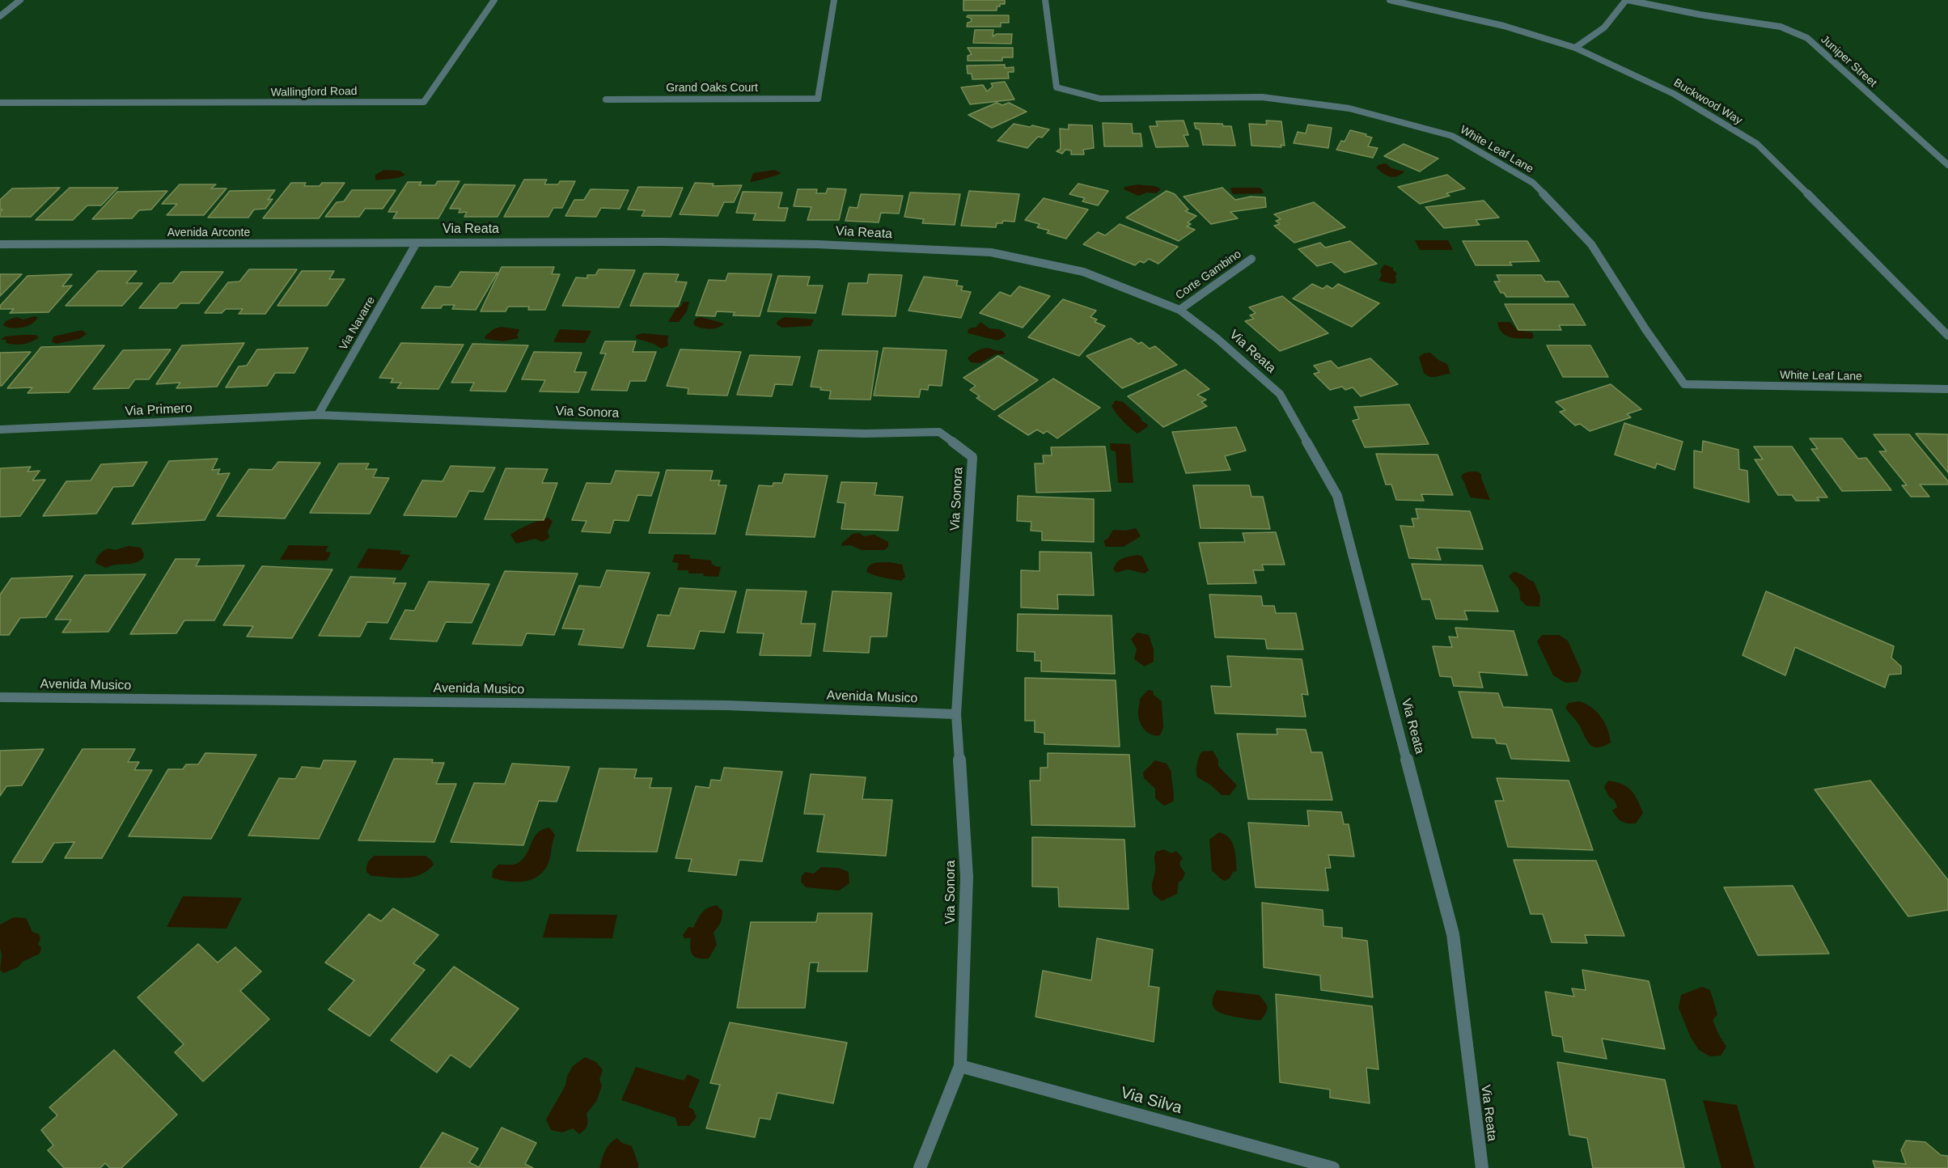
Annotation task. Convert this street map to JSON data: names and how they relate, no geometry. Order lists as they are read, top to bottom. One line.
{"streets":{"street":["Juniper Street","Grand Oaks Court","Wallingford Road","Buckwood Way","White Leaf Lane","Via Reata","Avenida Arconte","Corte Gambino","Via Navarre","Via Primero","Via Sonora","Avenida Musico","Via Silva"]},"crossings":[["Via Reata","Avenida Arconte"],["Via Reata","Corte Gambino"],["Via Reata","Via Navarre"],["Avenida Arconte","Via Navarre"],["Via Navarre","Via Primero"],["Via Navarre","Via Sonora"],["Via Primero","Via Sonora"],["Via Sonora","Avenida Musico"],["Via Sonora","Via Silva"]]}
